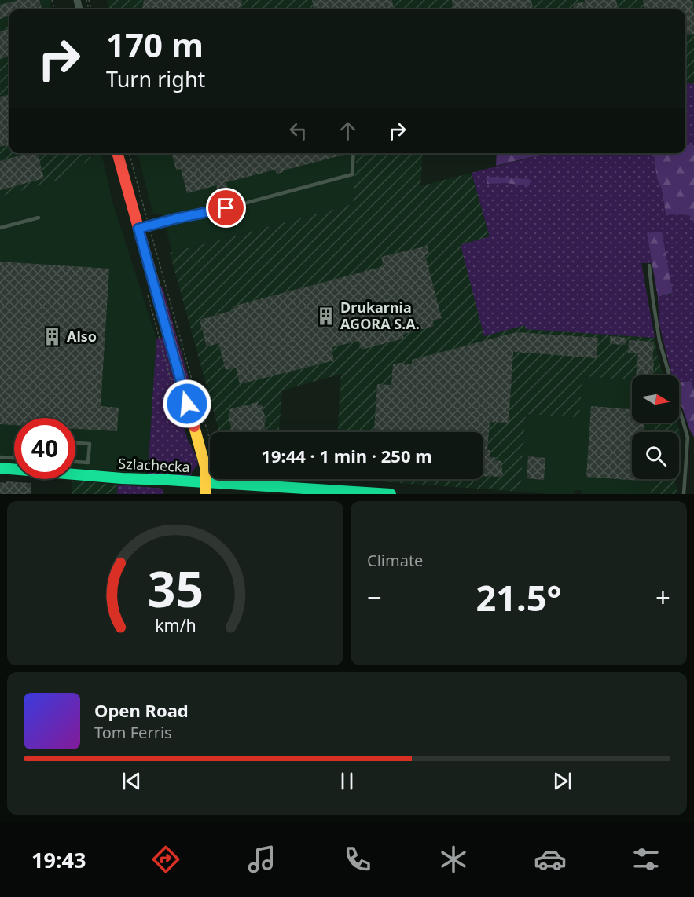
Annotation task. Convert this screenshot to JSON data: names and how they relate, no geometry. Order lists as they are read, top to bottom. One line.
{"streets":{"street":["Szlachecka"]},"places":{"building":["Drukarnia AGORA S.A.","Also"]},"north":"right","page":{"turn":["170 m","Turn right"],"limit":"40","trip":"19:44 · 1 min · 250 m","tile":"Climate","heat":["−","21.5°","+"],"song":["Open Road","Tom Ferris"],"tabs":"19:43","gauge":["35","km/h"]}}
